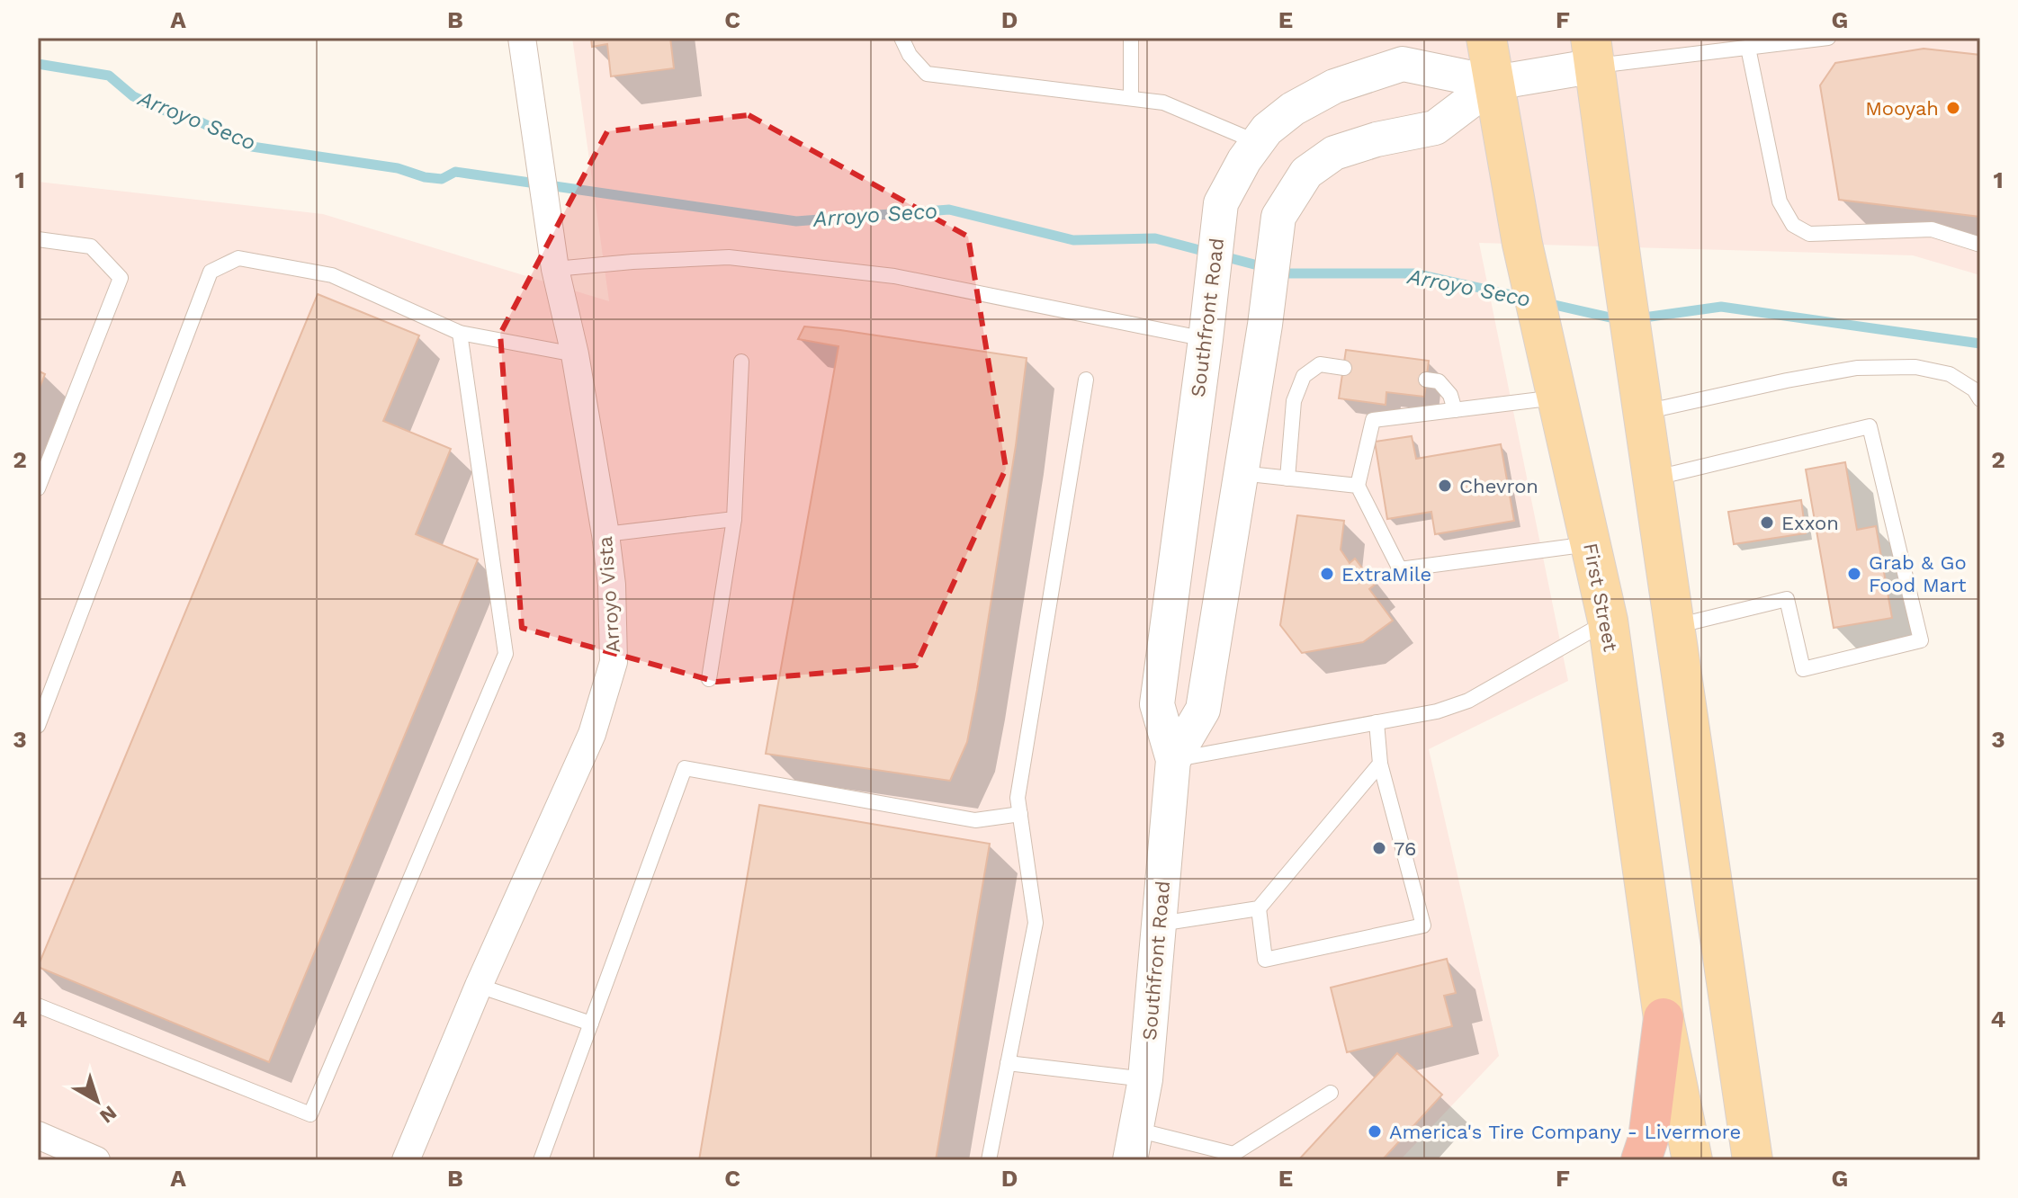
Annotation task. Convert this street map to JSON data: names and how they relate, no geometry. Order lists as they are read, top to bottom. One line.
{"streets":{"main road":["First Street"],"street":["Southfront Road","Arroyo Vista"]},"crossings":[["Southfront Road","First Street"]],"water":["Arroyo Seco"],"places":["Mooyah","Chevron","Exxon","ExtraMile","Grab & Go Food Mart","76","America's Tire Company - Livermore"],"north":"bottom right","grid":{"columns":["A","B","C","D","E","F","G"],"rows":["1","2","3","4"]}}
